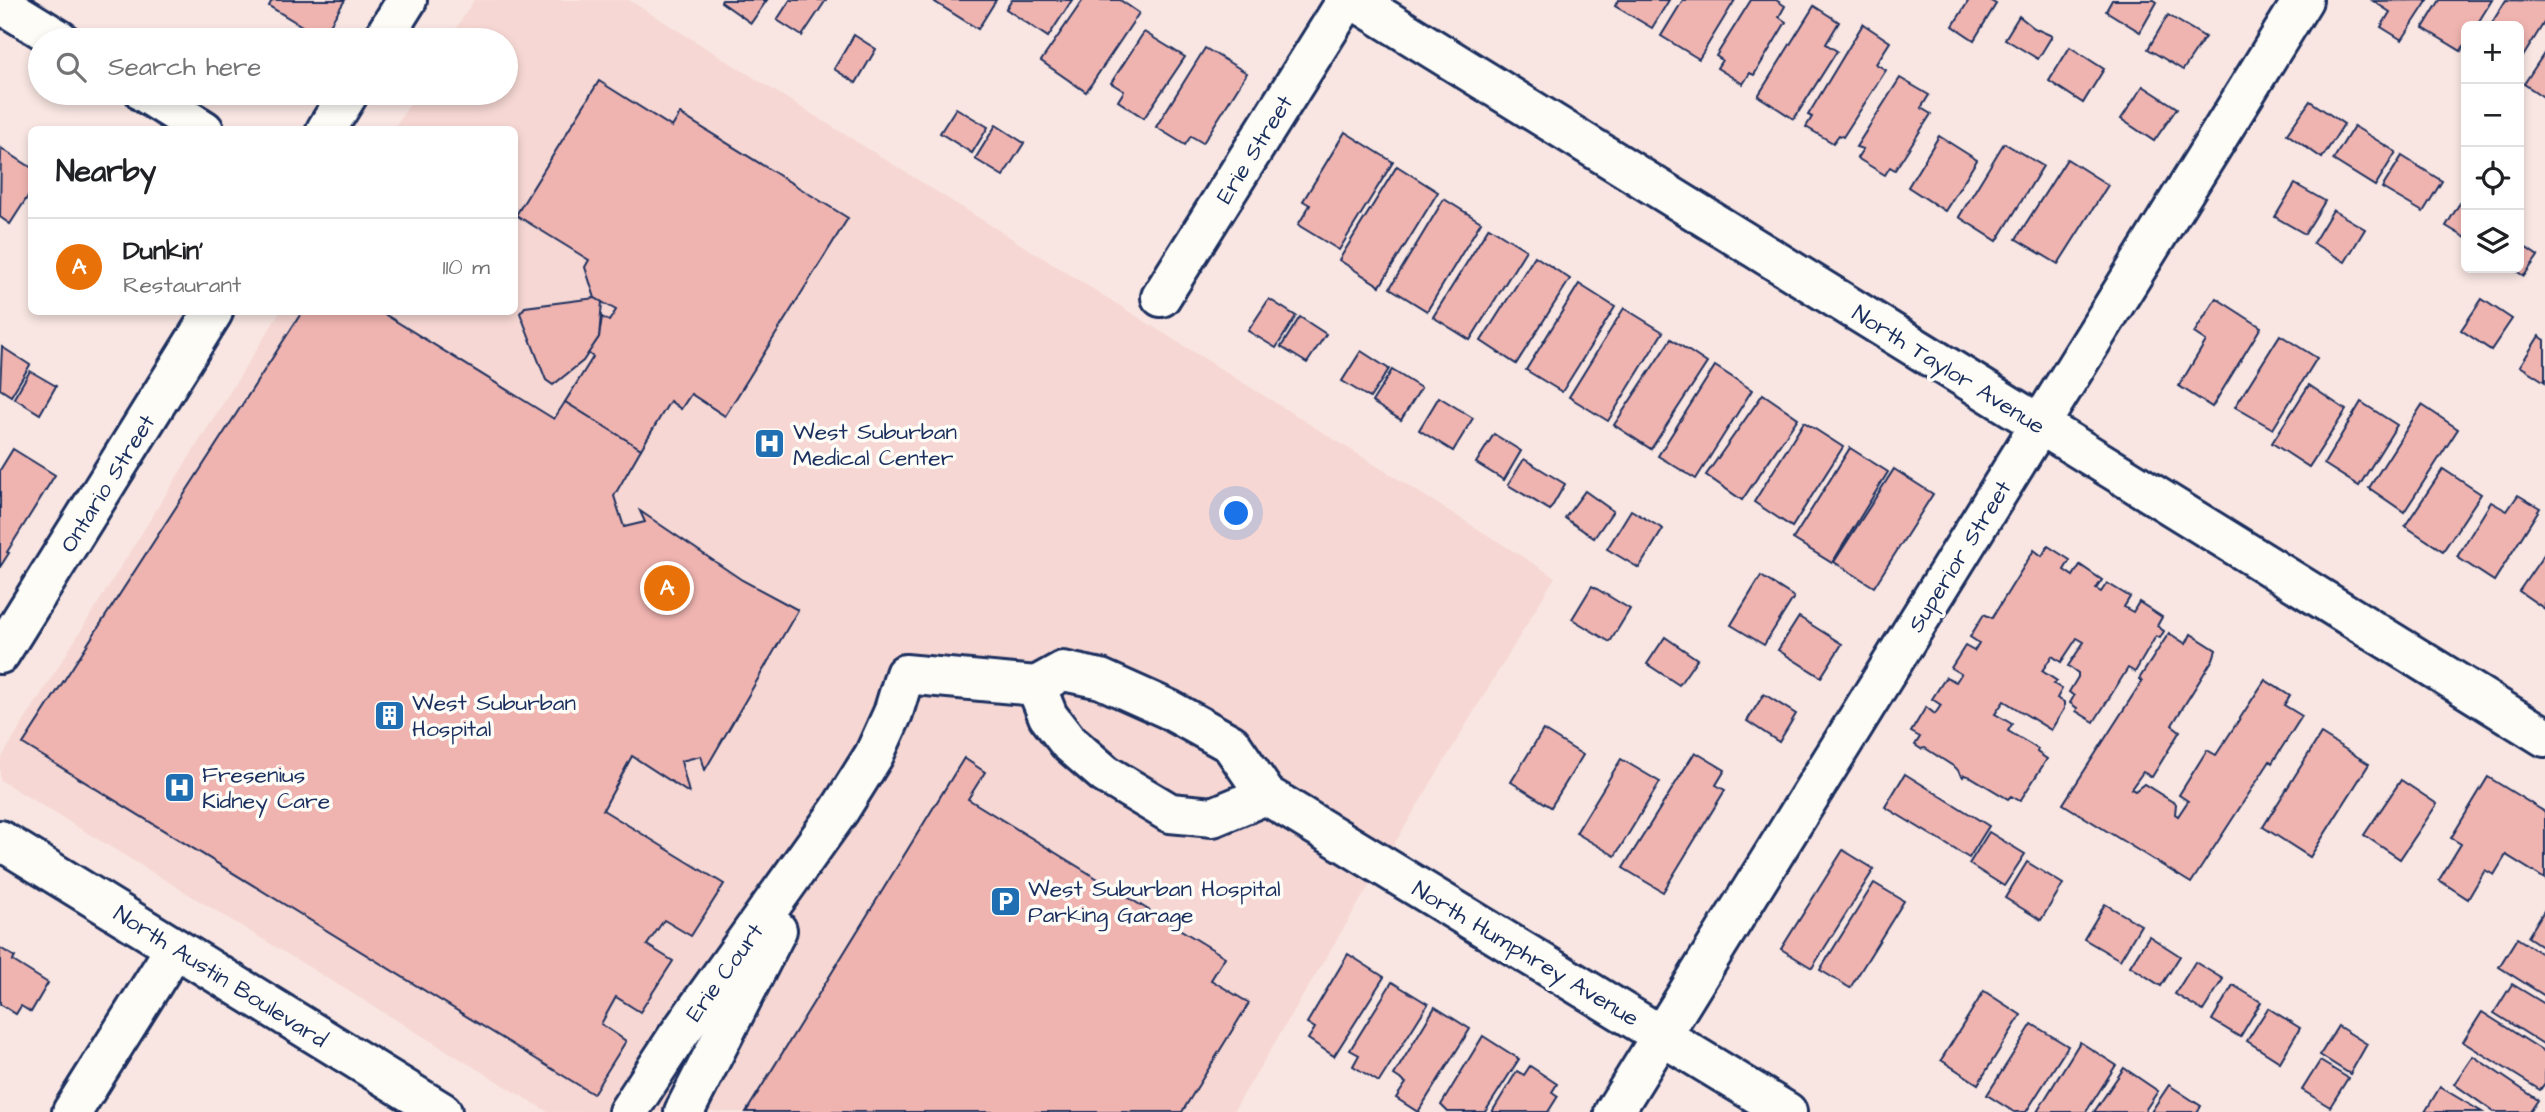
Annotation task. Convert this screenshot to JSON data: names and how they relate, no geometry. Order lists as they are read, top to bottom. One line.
{"streets":{"street":["Erie Street","North Taylor Avenue","Ontario Street","Superior Street","North Humphrey Avenue","Erie Court","North Austin Boulevard"]},"crossings":[["North Taylor Avenue","Superior Street"],["Superior Street","North Humphrey Avenue"],["North Humphrey Avenue","Erie Court"]],"places":{"hospital":["West Suburban Medical Center","Fresenius Kidney Care"],"building":["West Suburban Hospital"],"parking":["West Suburban Hospital Parking Garage"]},"page":{"map_buttons":["+","−"],"search":"Search here","heading":"Nearby","list":[{"mark":"A","name":"Dunkin'","note":"Restaurant","value":"110 m"}],"pins":"A"}}
